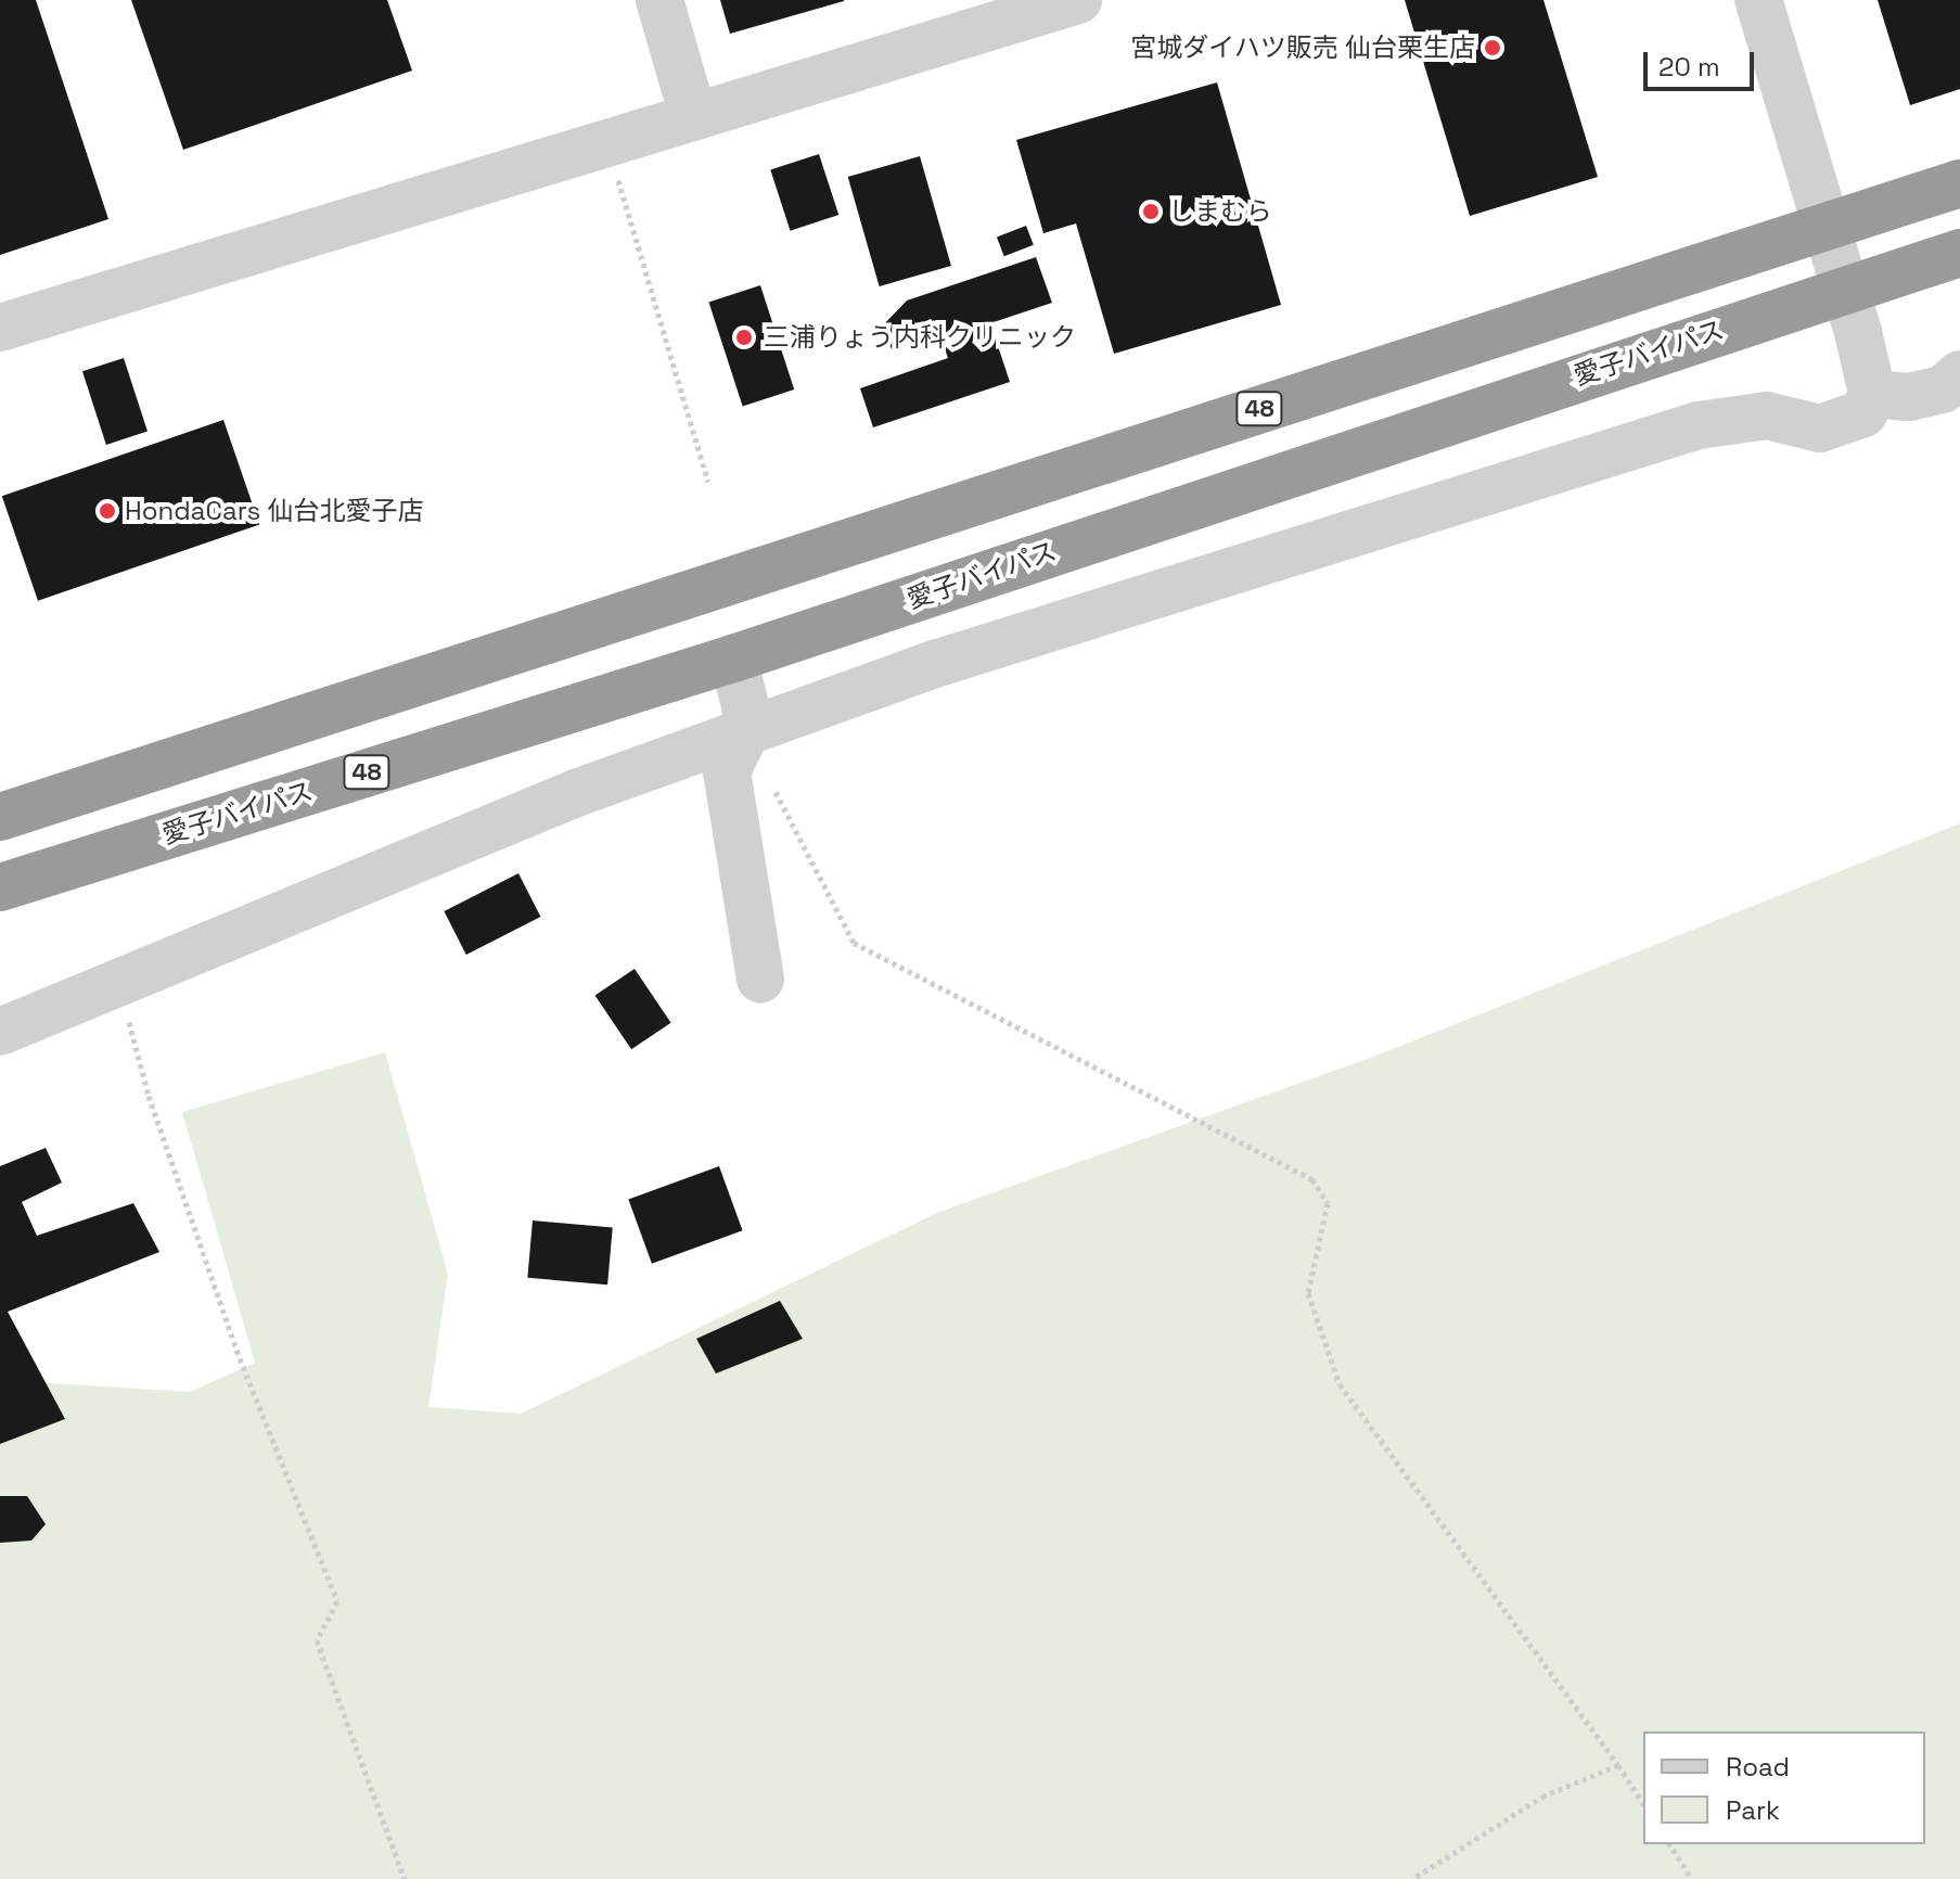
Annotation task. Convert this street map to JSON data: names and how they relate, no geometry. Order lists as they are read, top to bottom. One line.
{"streets":{"highway":["愛子バイパス","48"]},"places":["宮城ダイハツ販売 仙台栗生店","しまむら","三浦りょう内科クリニック","HondaCars 仙台北愛子店"],"legend":["Road","Park"],"scale_bar":"20 m"}
